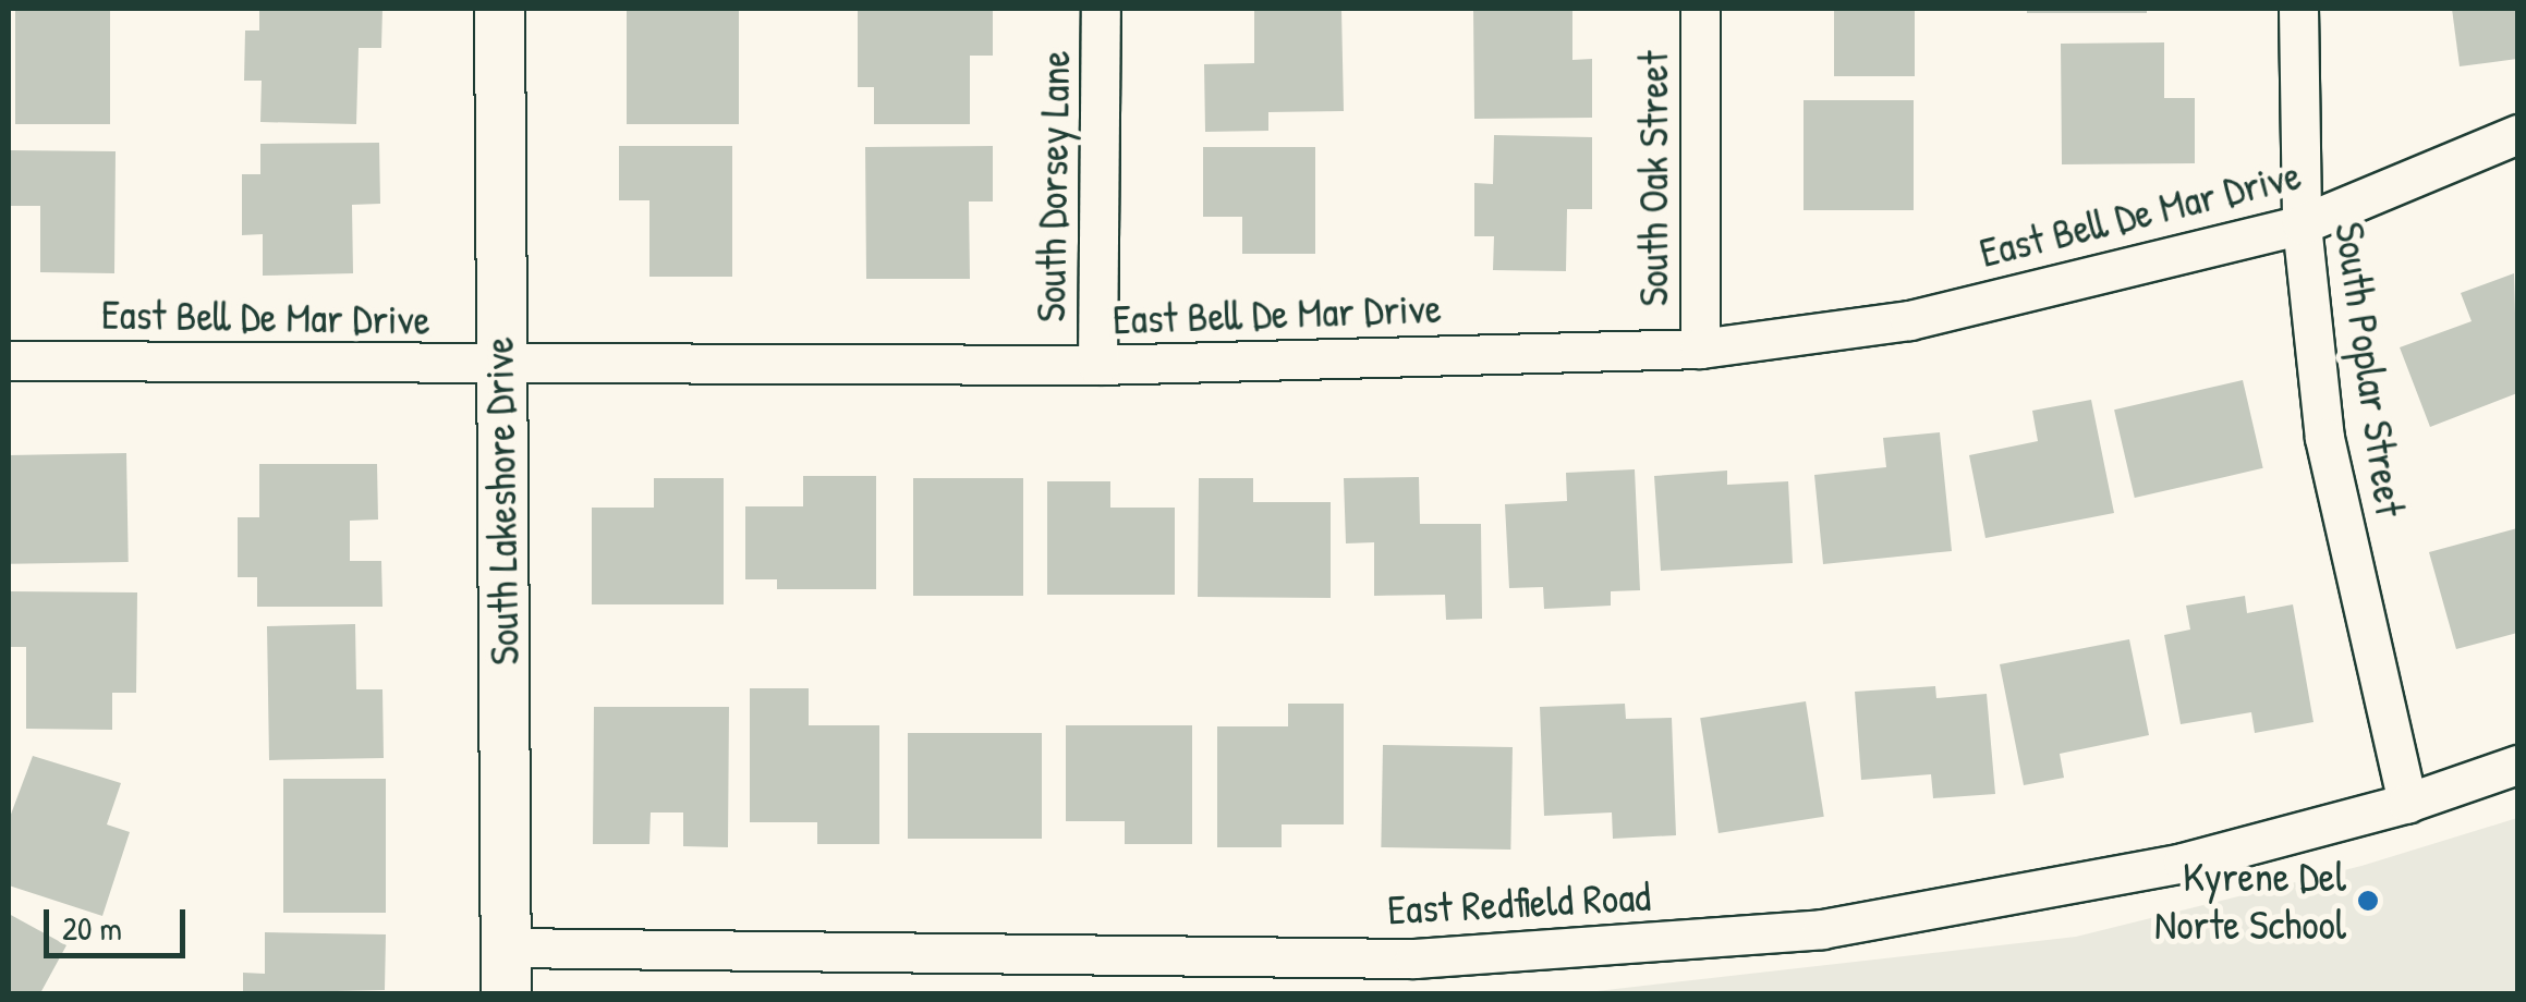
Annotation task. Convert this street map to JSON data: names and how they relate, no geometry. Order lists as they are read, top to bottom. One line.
{"streets":{"street":["South Oak Street","South Dorsey Lane","East Bell De Mar Drive","South Poplar Street","South Lakeshore Drive","East Redfield Road"]},"crossings":[["South Oak Street","East Bell De Mar Drive"],["South Dorsey Lane","East Bell De Mar Drive"],["East Bell De Mar Drive","South Poplar Street"],["East Bell De Mar Drive","South Lakeshore Drive"],["South Poplar Street","East Redfield Road"],["South Lakeshore Drive","East Redfield Road"]],"places":["Kyrene Del Norte School"],"scale_bar":"20 m"}
